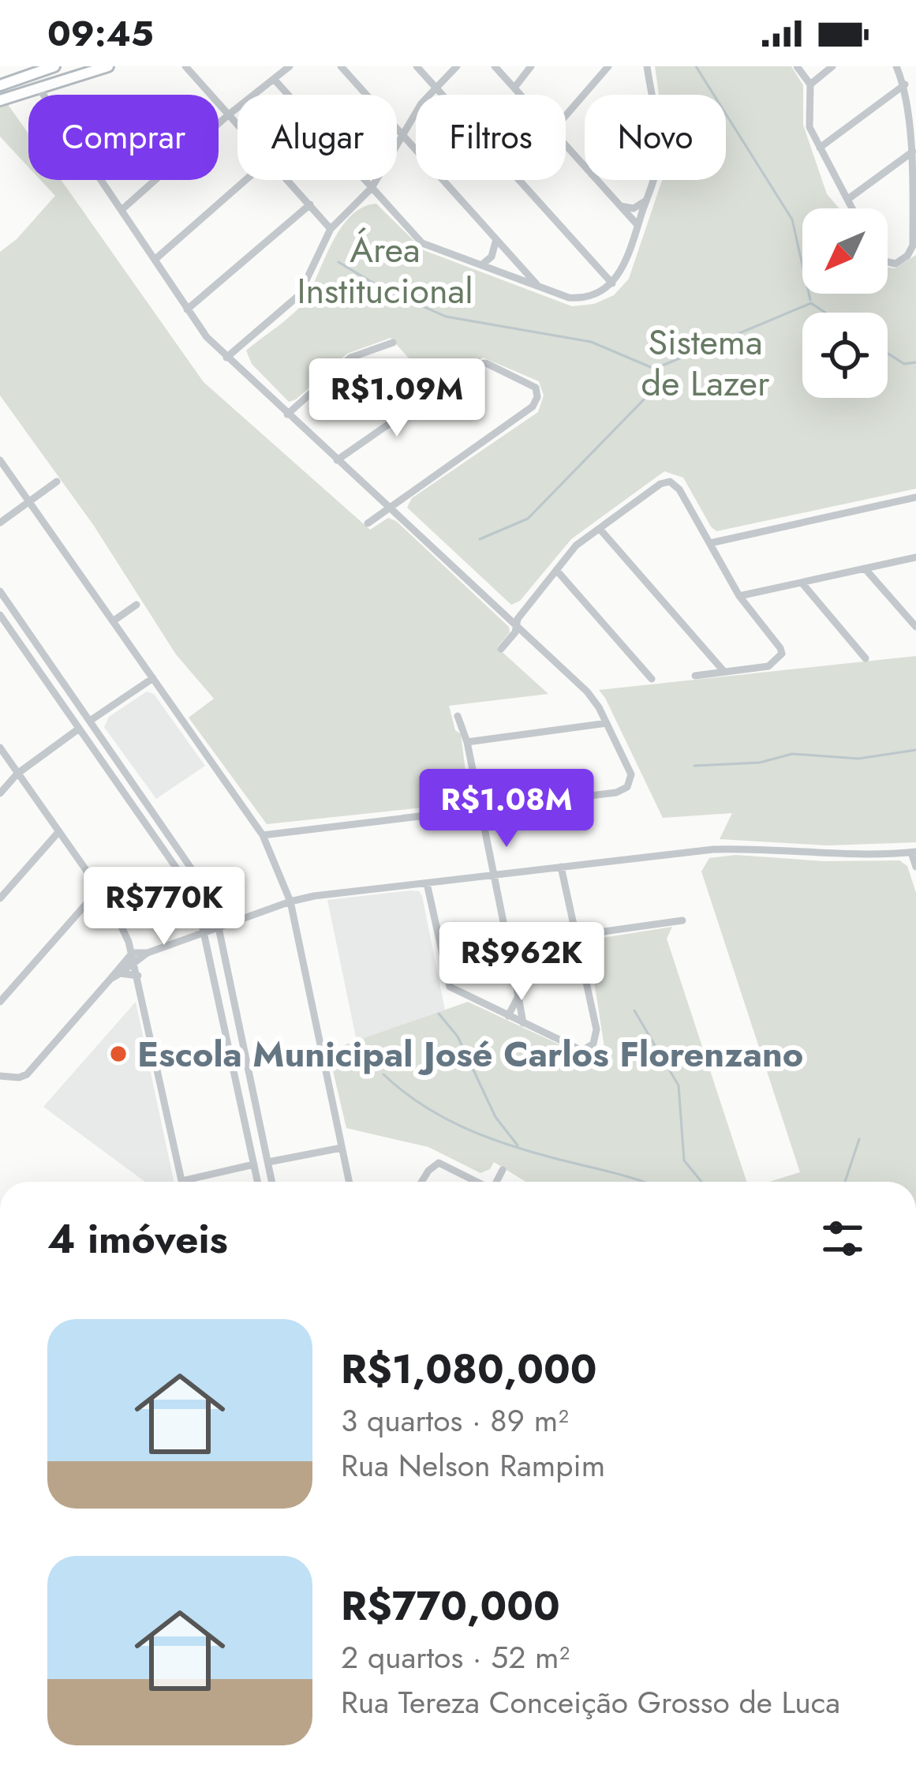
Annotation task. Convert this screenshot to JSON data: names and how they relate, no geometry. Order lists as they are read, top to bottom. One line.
{"parks":["Área Institucional","Sistema de Lazer"],"places":["Escola Municipal José Carlos Florenzano"],"north":"bottom left","page":{"status":"09:45","chip":["Comprar","Alugar","Filtros","Novo"],"price":["R$1.09M","R$1.08M","R$770K","R$962K"],"heading":"4 imóveis","list":[{"name":"R$1,080,000","note":"3 quartos · 89 m² · Rua Nelson Rampim"},{"name":"R$770,000","note":"2 quartos · 52 m² · Rua Tereza Conceição Grosso de Luca"}]}}
